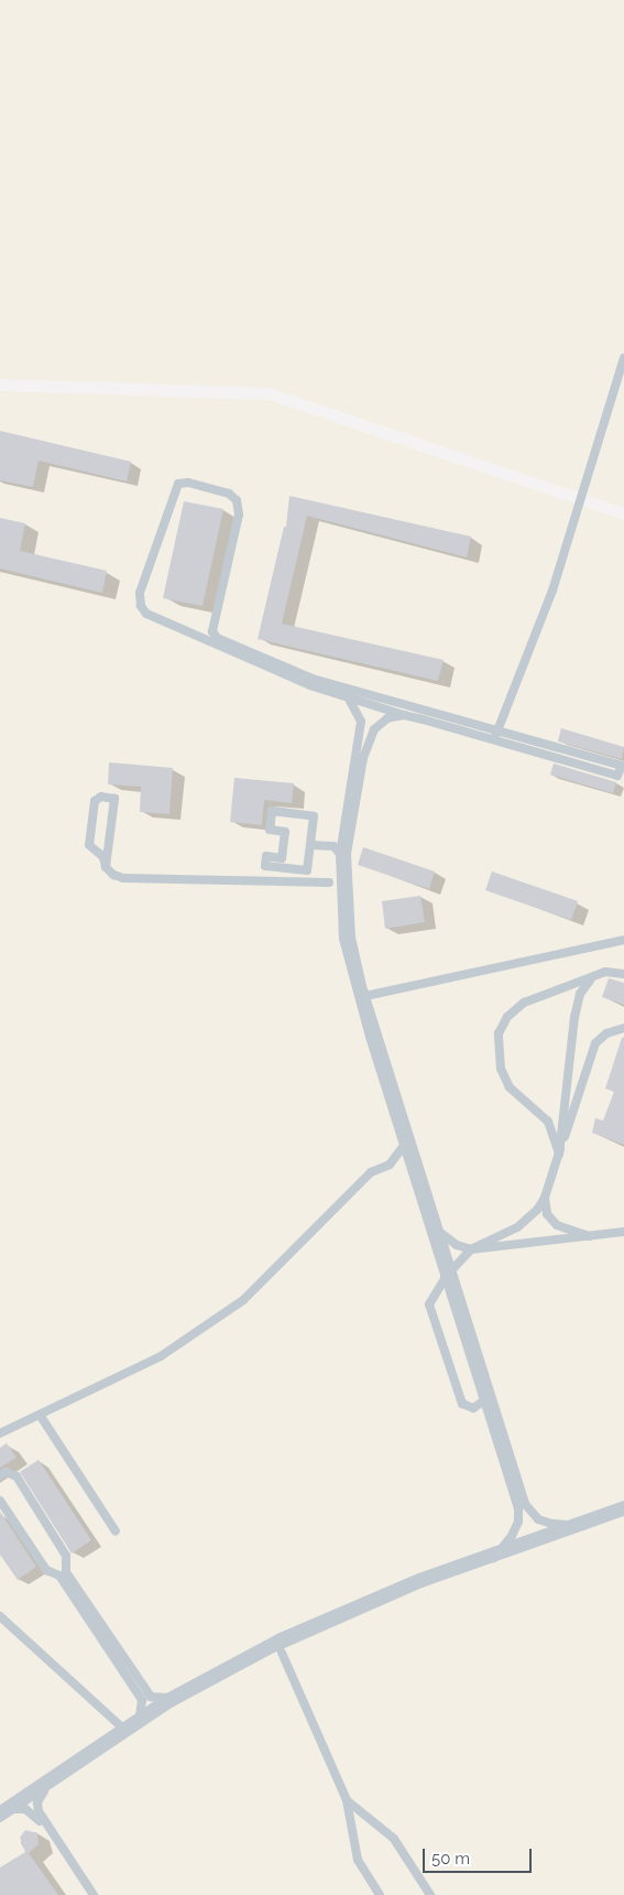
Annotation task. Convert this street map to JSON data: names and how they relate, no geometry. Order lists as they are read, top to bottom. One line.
{"scale_bar":"50 m"}
